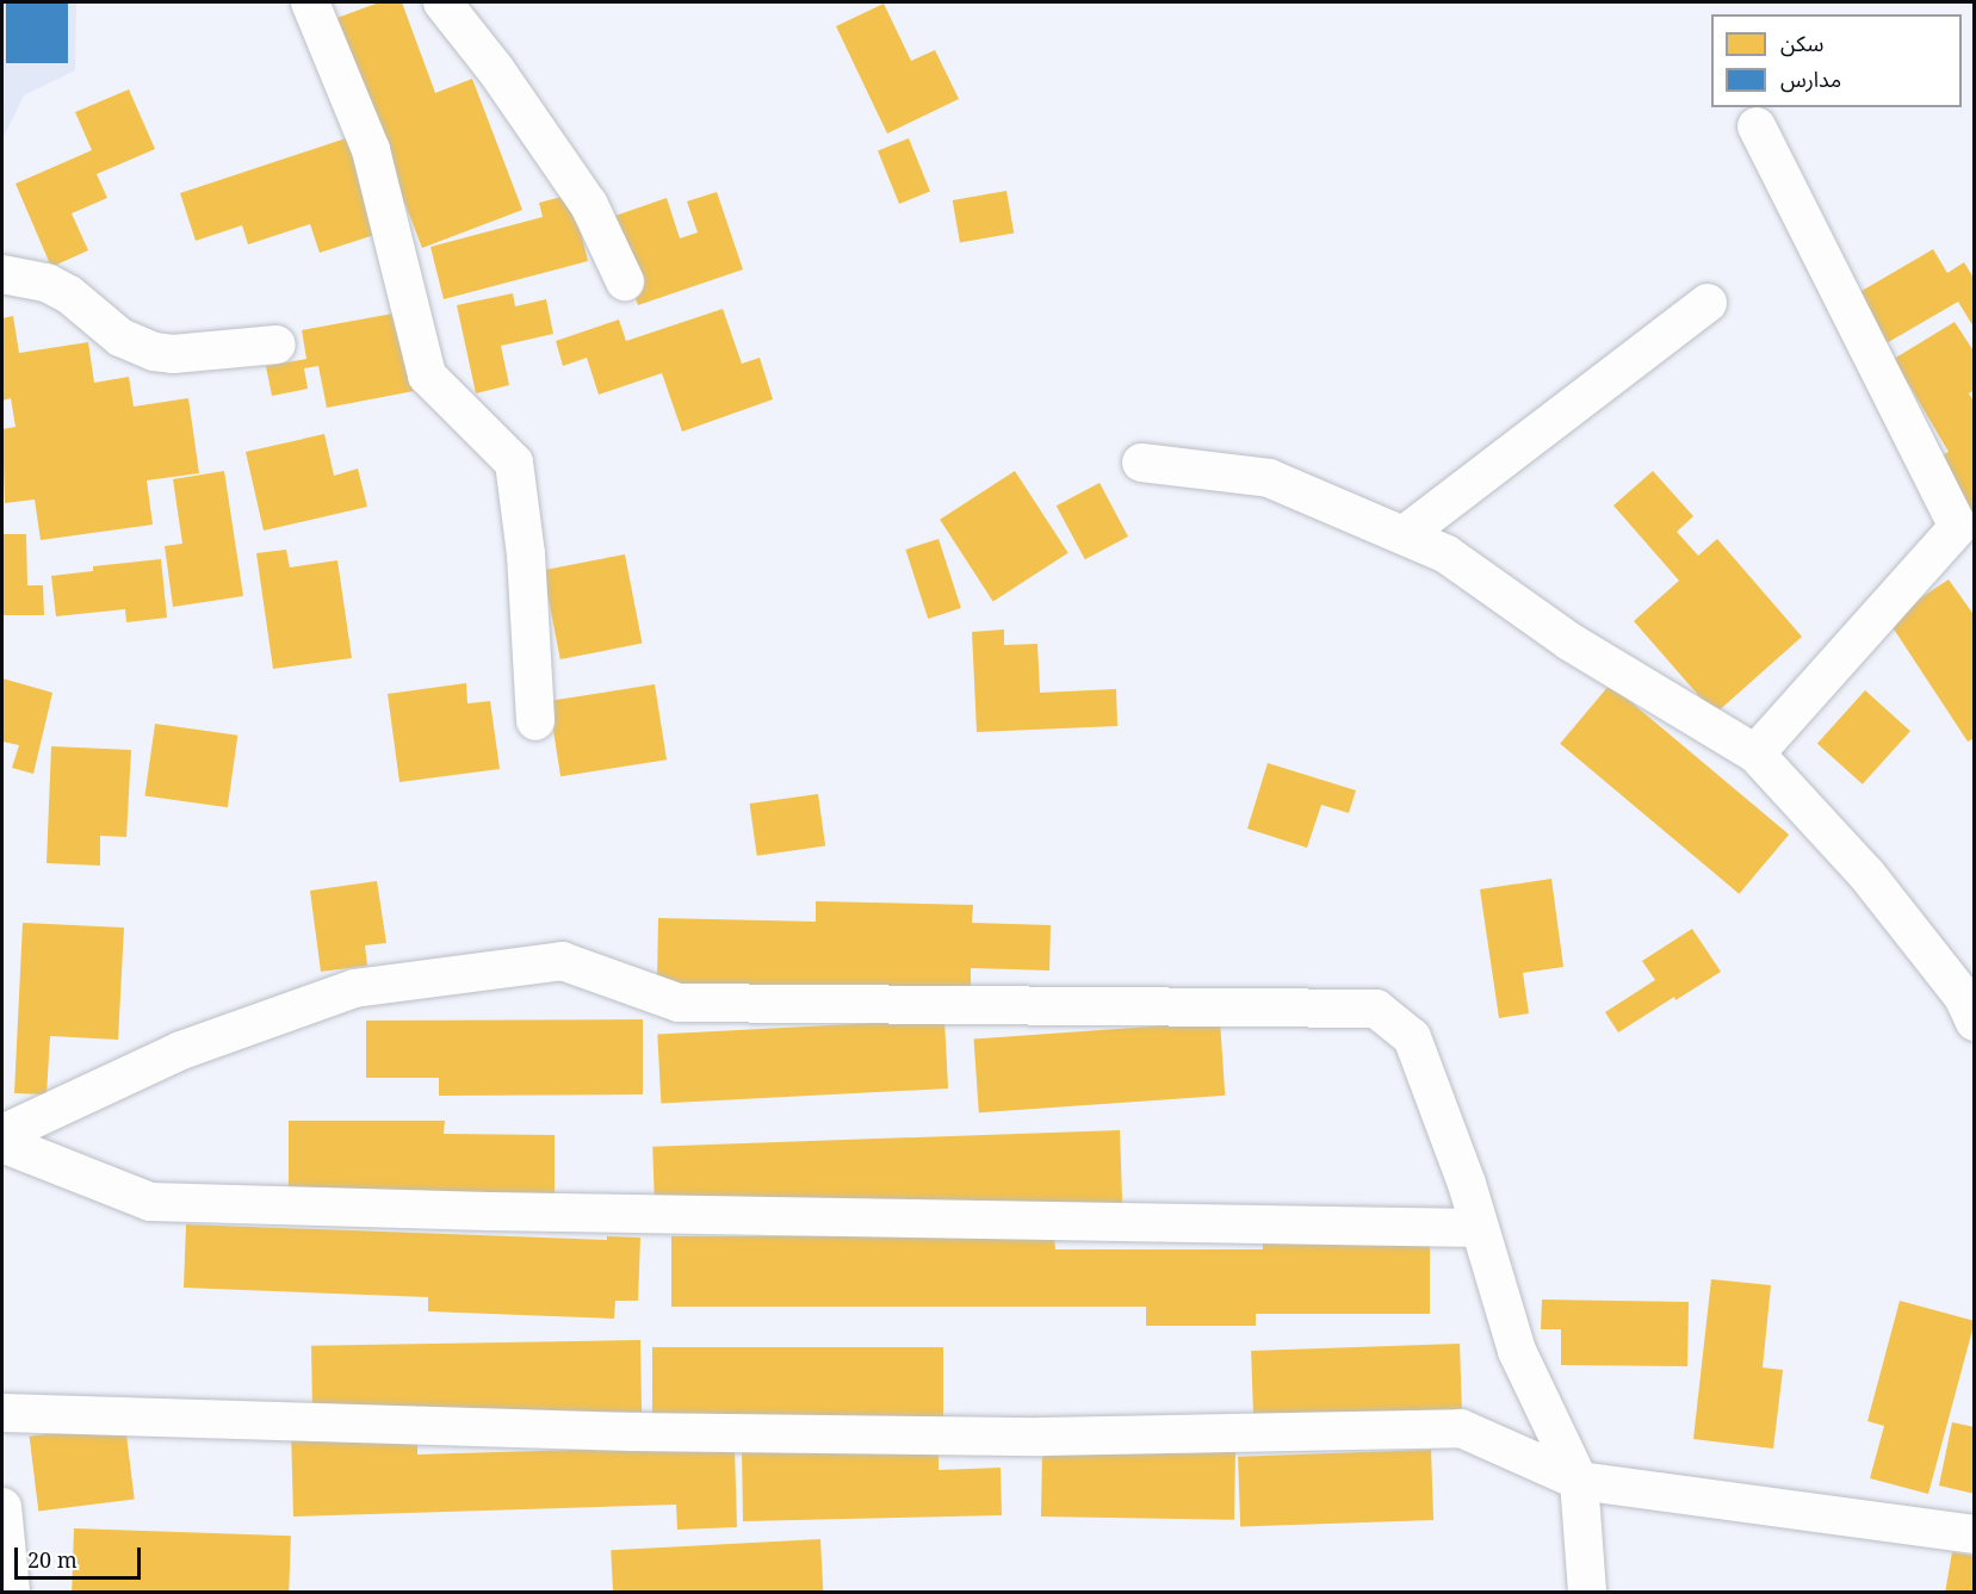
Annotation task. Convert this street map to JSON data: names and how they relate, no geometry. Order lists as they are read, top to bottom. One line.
{"legend":["سكن","مدارس"],"scale_bar":"20 m"}
